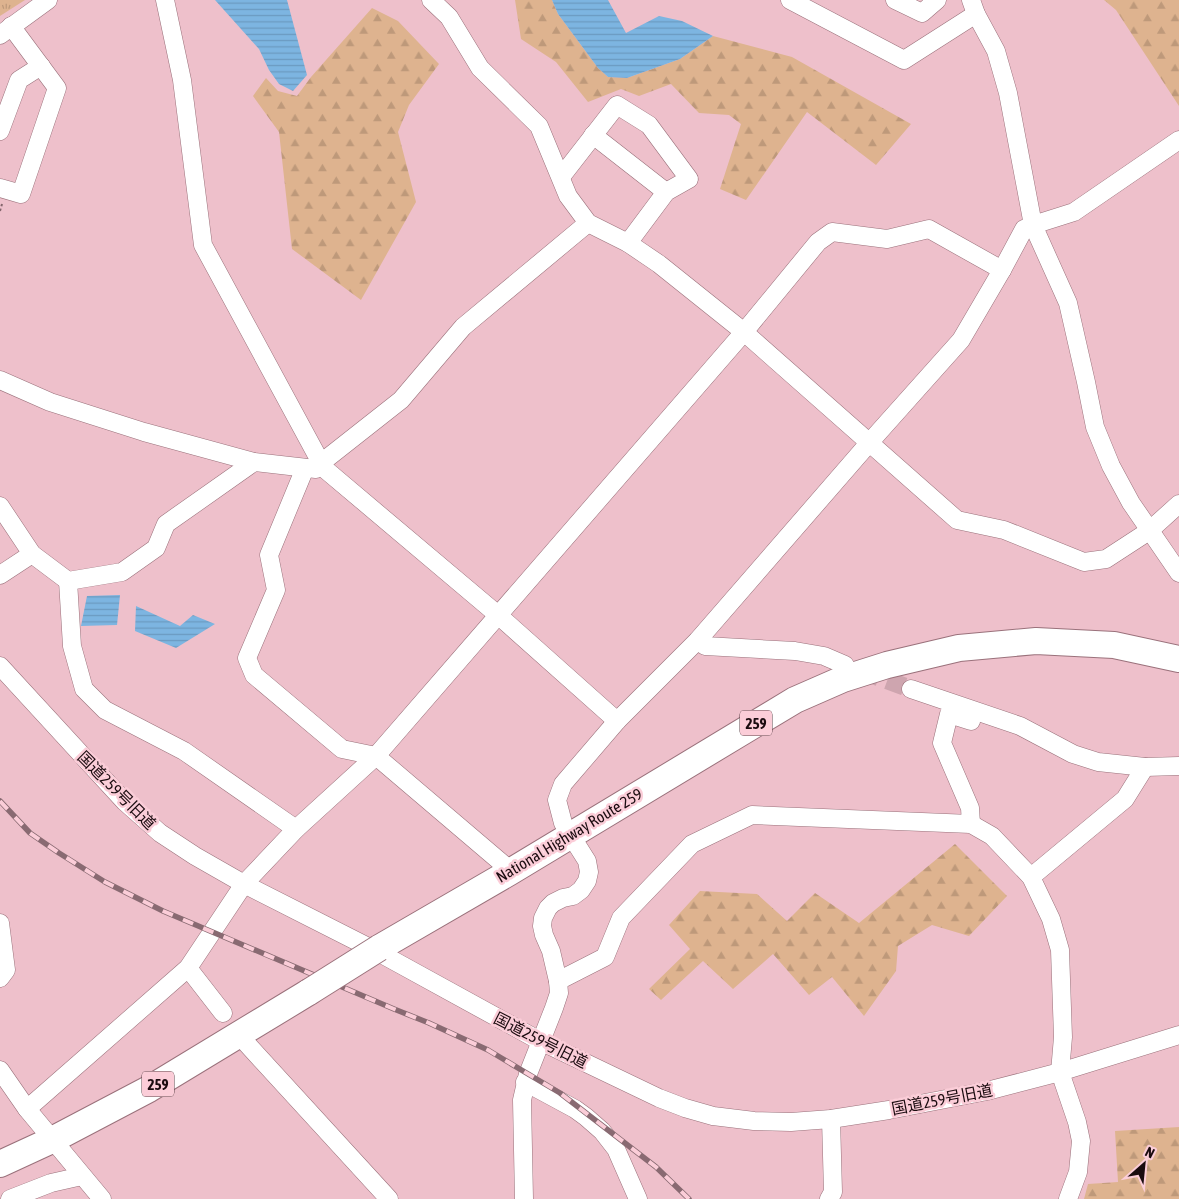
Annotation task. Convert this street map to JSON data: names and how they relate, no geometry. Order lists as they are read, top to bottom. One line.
{"streets":{"highway":["259","National Highway Route 259"],"street":["国道259号旧道"]},"north":"top right"}
